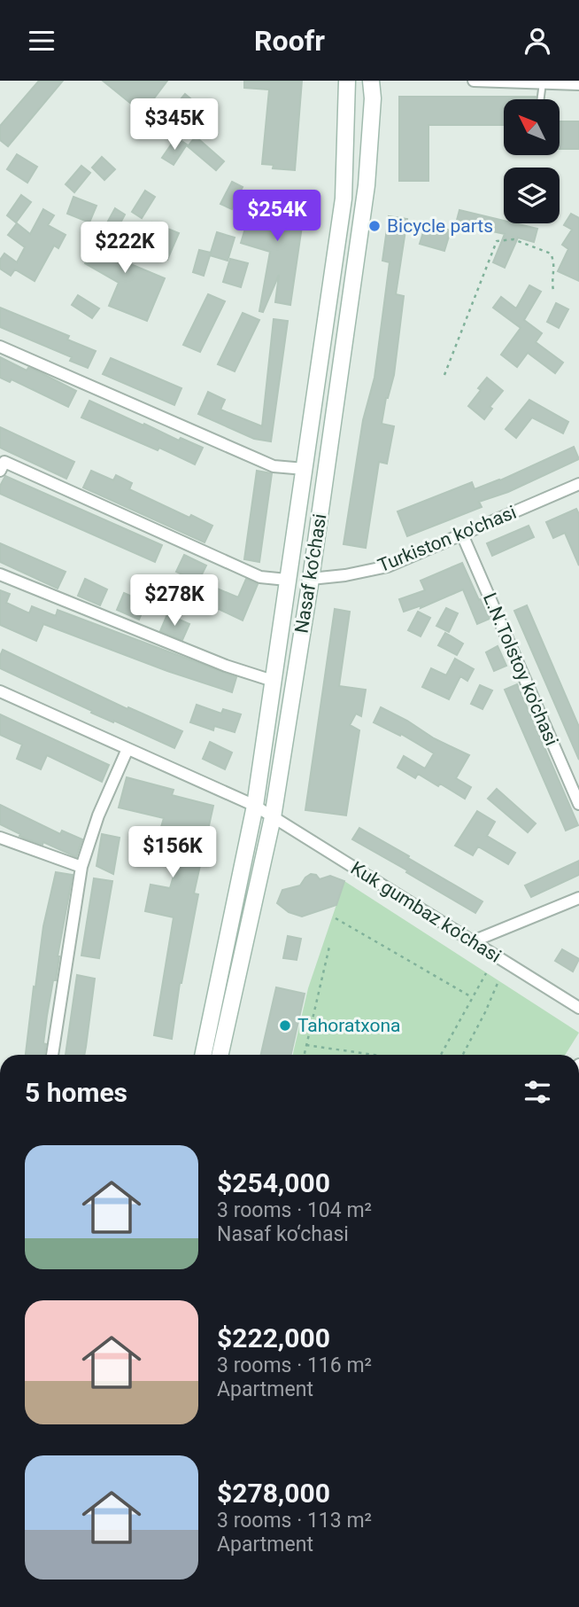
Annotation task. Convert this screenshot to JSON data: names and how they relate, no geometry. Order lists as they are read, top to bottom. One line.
{"streets":{"main road":["Nasaf ko‘chasi"],"street":["Turkiston ko'chasi","L.N.Tolstoy ko'chasi","Kuk gumbaz ko'chasi"]},"crossings":[["Turkiston ko'chasi","Nasaf ko‘chasi"],["Turkiston ko'chasi","L.N.Tolstoy ko'chasi"],["Nasaf ko‘chasi","Kuk gumbaz ko'chasi"]],"places":["Bicycle parts","Tahoratxona"],"north":"top left","page":{"header":"Roofr","price":["$345K","$254K","$222K","$278K","$156K"],"heading":"5 homes","list":[{"name":"$254,000","note":"3 rooms · 104 m² · Nasaf ko‘chasi"},{"name":"$222,000","note":"3 rooms · 116 m² · Apartment"},{"name":"$278,000","note":"3 rooms · 113 m² · Apartment"}]}}
